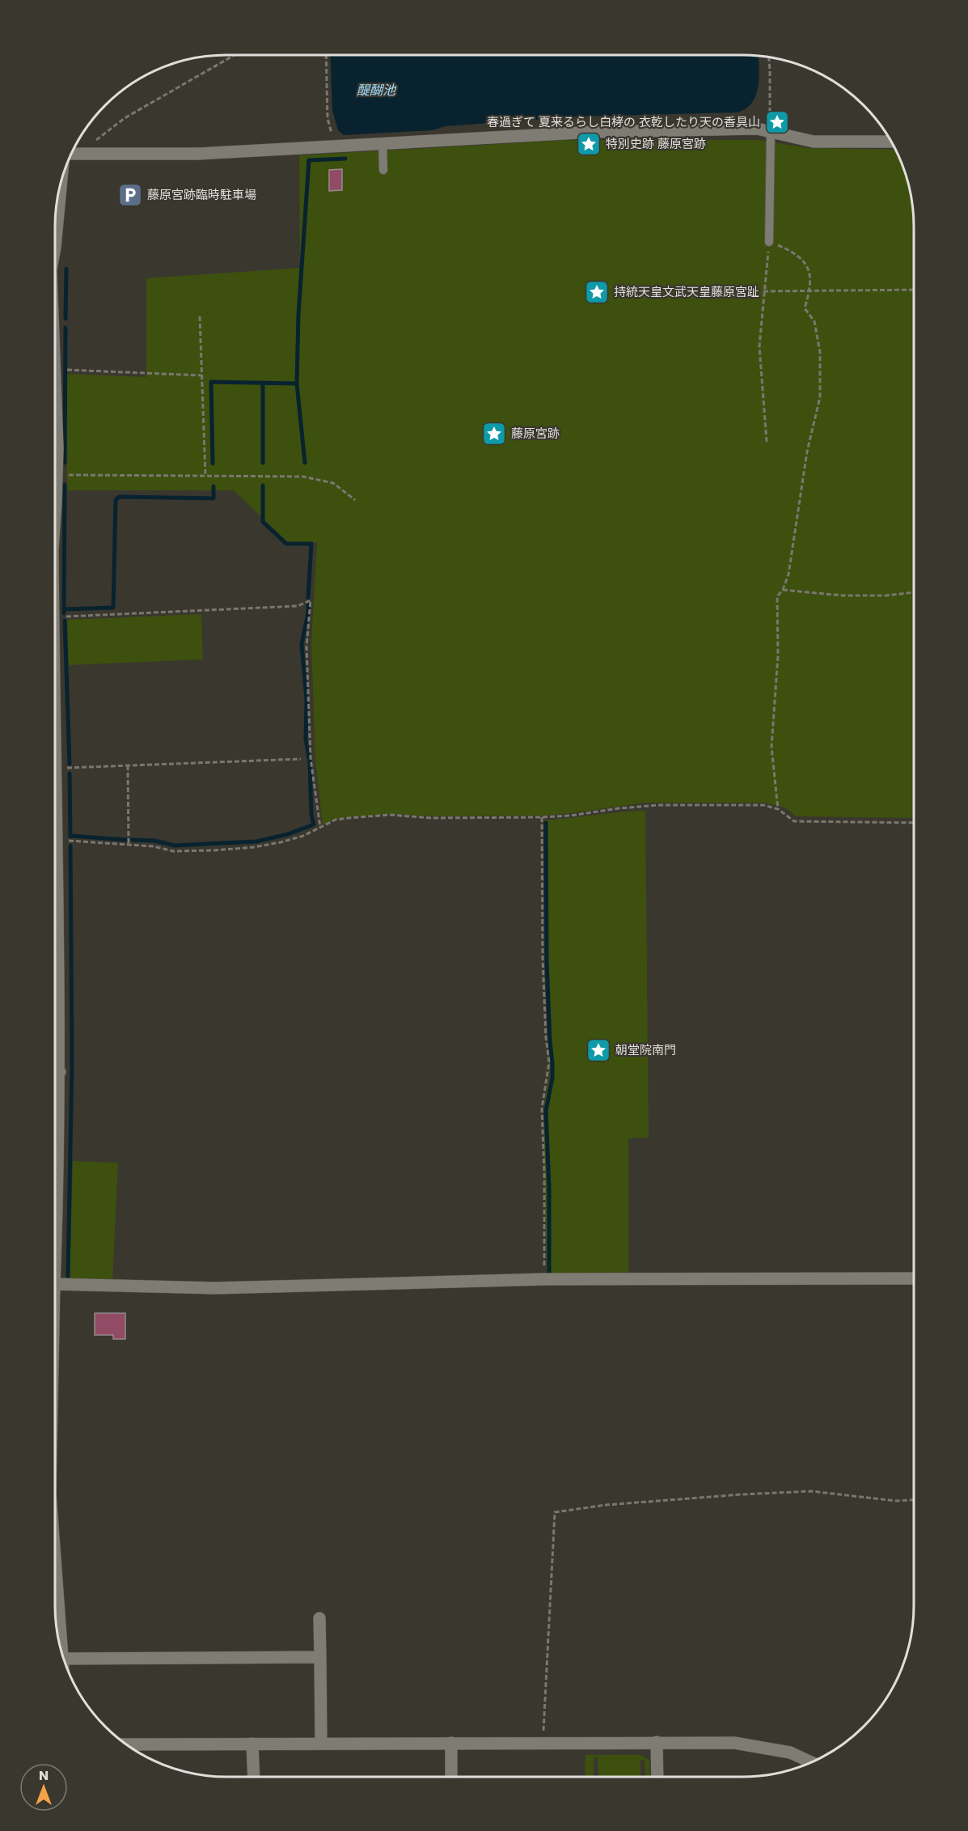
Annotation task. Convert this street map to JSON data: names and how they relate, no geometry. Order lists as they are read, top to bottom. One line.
{"water":["醍醐池"],"places":{"place":["春過ぎて 夏来るらし白𣑥の 衣乾したり天の香具山","特別史跡 藤原宮跡","持統天皇文武天皇藤原宮趾","藤原宮跡","朝堂院南門"],"parking":["藤原宮跡臨時駐車場"]},"north":"top"}
